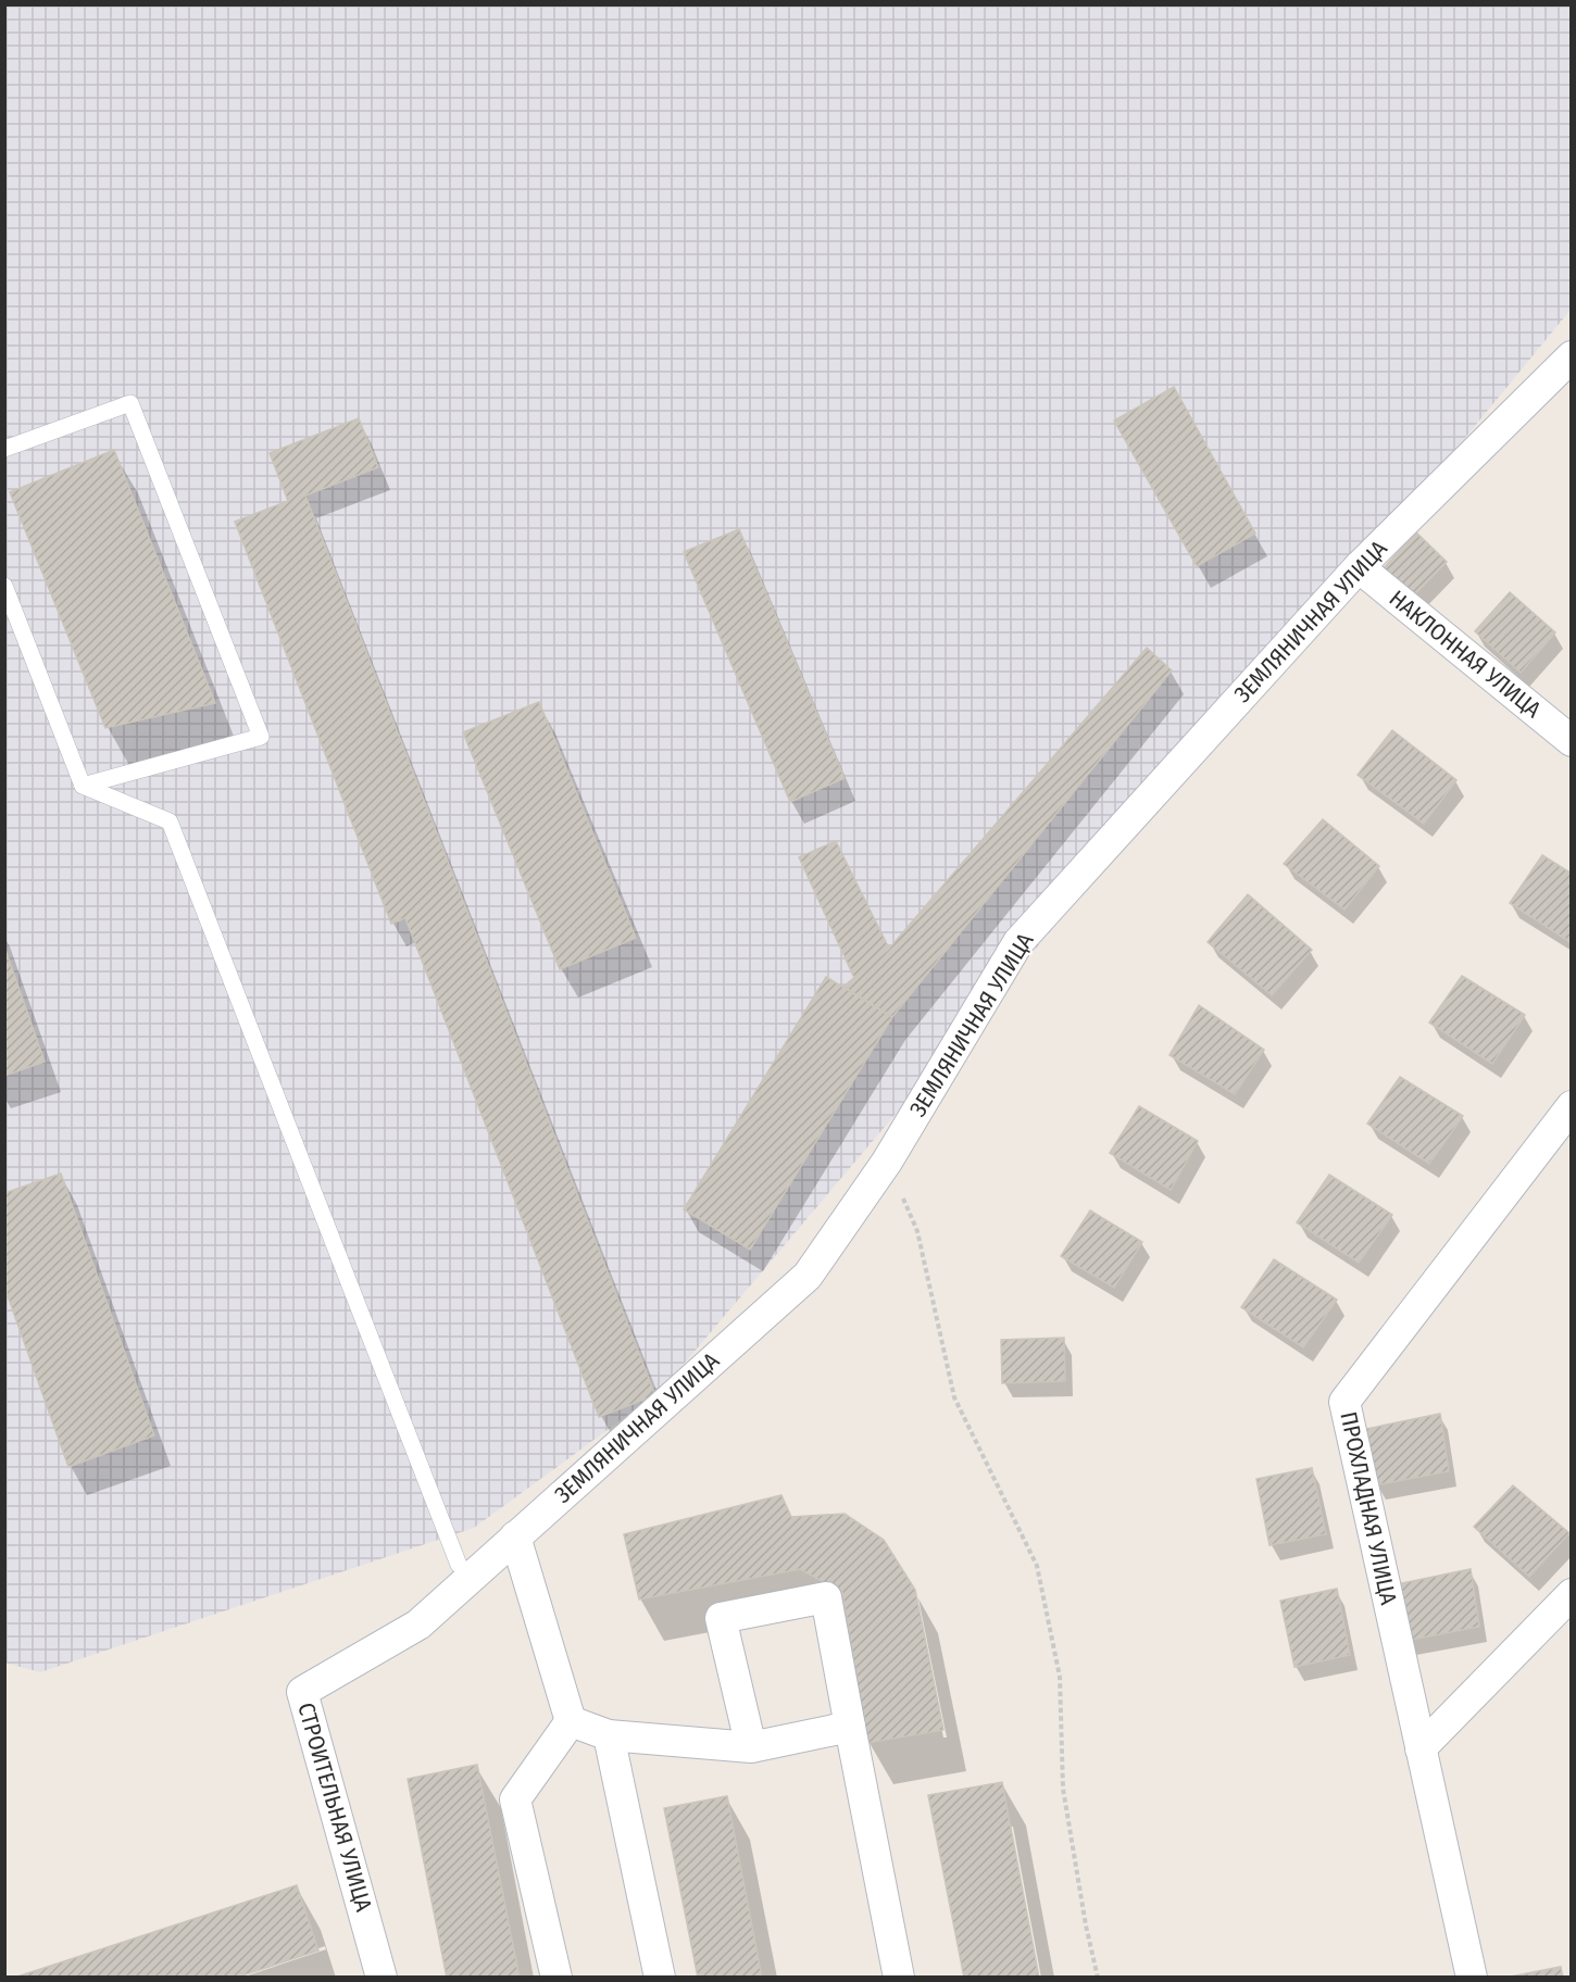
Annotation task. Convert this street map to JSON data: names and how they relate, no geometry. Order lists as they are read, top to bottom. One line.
{"streets":{"street":["ЗЕМЛЯНИЧНАЯ УЛИЦА","НАКЛОННАЯ УЛИЦА","ПРОХЛАДНАЯ УЛИЦА","СТРОИТЕЛЬНАЯ УЛИЦА"]},"crossings":[["ЗЕМЛЯНИЧНАЯ УЛИЦА","НАКЛОННАЯ УЛИЦА"],["ЗЕМЛЯНИЧНАЯ УЛИЦА","СТРОИТЕЛЬНАЯ УЛИЦА"]]}
